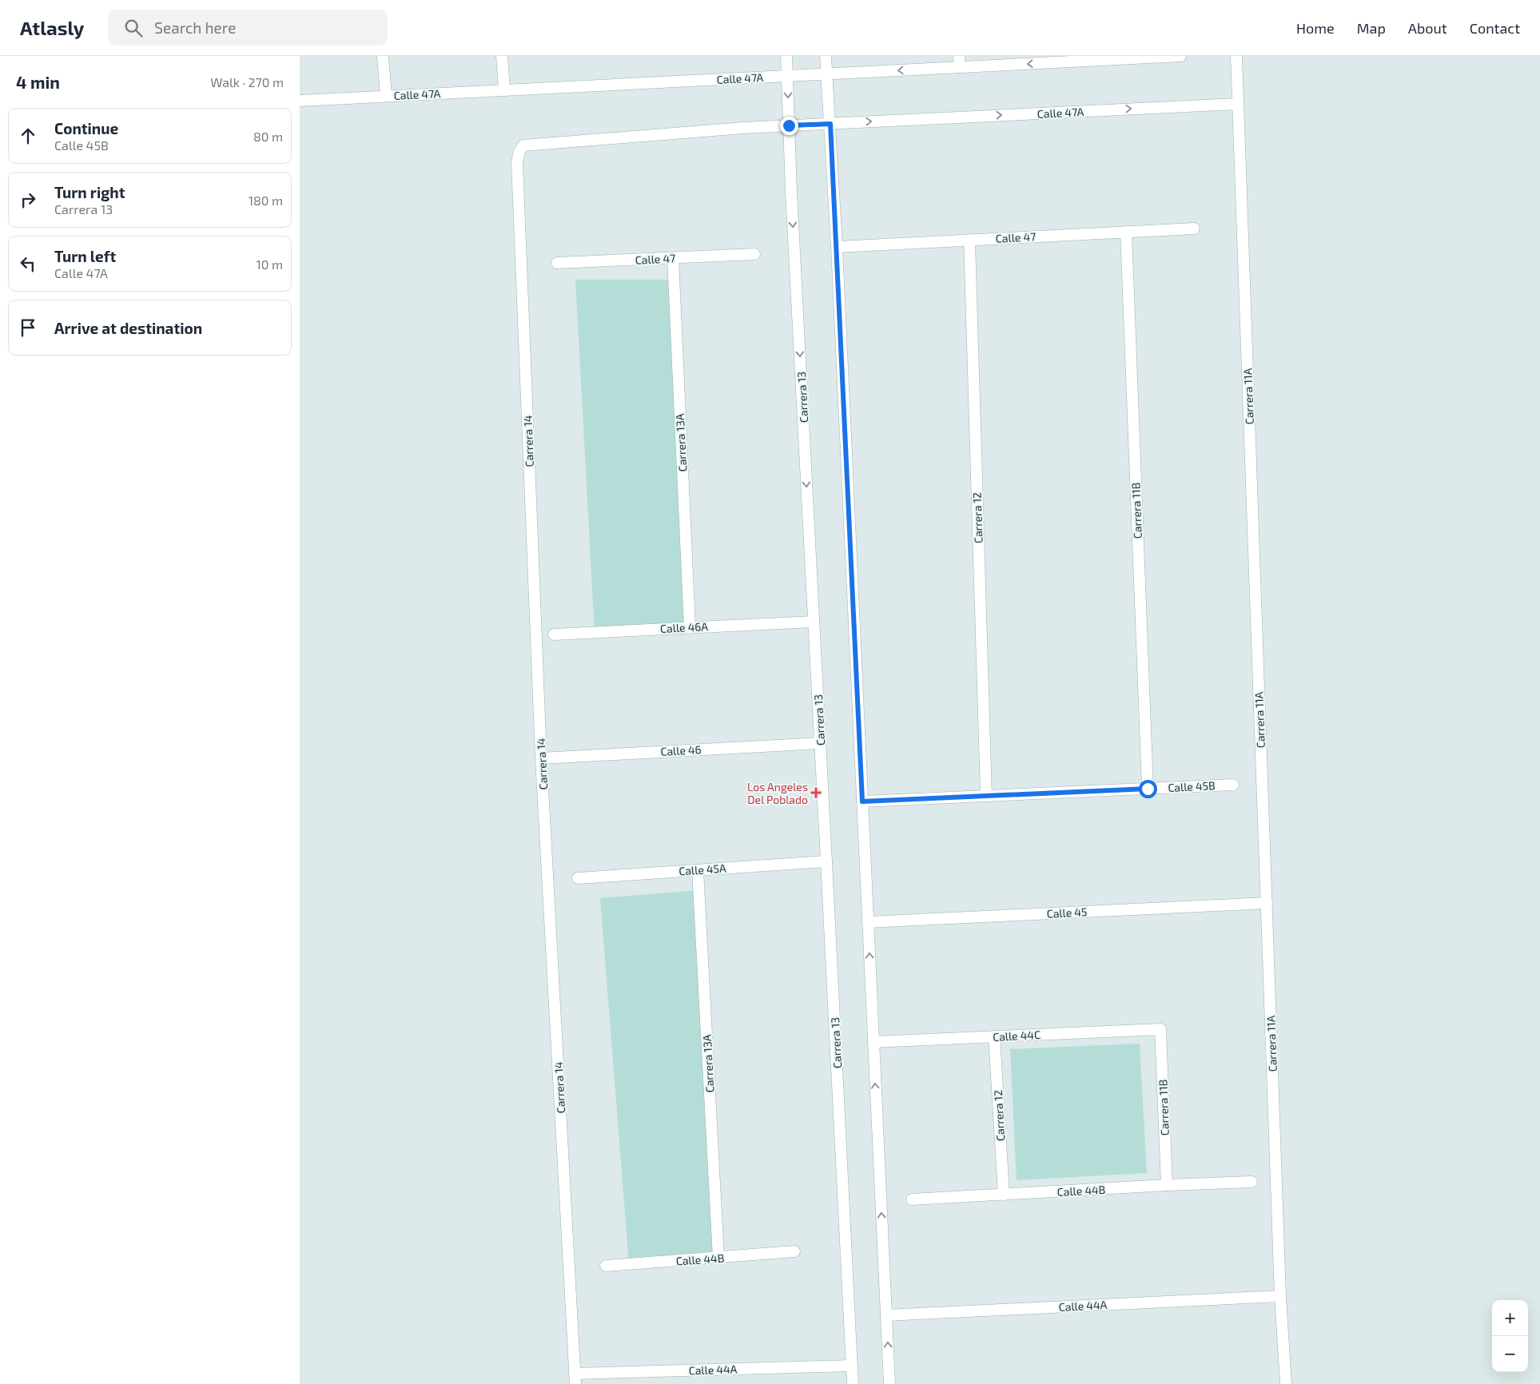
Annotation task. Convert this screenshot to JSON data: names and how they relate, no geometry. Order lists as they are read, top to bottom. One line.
{"streets":{"street":["Calle 47A","Calle 47","Carrera 11A","Carrera 13","Carrera 14","Carrera 13A","Carrera 11B","Carrera 12","Calle 46A","Calle 46","Calle 45B","Calle 45A","Calle 45","Calle 44C","Calle 44B","Calle 44A"]},"crossings":[["Calle 47A","Carrera 11A"],["Calle 47A","Carrera 13"],["Calle 47A","Carrera 14"],["Calle 47","Carrera 13A"],["Calle 47","Carrera 11B"],["Calle 47","Carrera 12"],["Carrera 11A","Calle 45"],["Carrera 11A","Calle 44A"],["Carrera 13","Calle 46A"],["Carrera 13","Calle 46"],["Carrera 13","Calle 45A"],["Carrera 13","Calle 44A"],["Carrera 14","Calle 46"],["Carrera 14","Calle 44A"],["Carrera 13A","Calle 46A"],["Carrera 13A","Calle 45A"],["Carrera 13A","Calle 44B"],["Carrera 11B","Calle 45B"],["Carrera 11B","Calle 44C"],["Carrera 11B","Calle 44B"],["Carrera 12","Calle 45B"],["Carrera 12","Calle 44C"],["Carrera 12","Calle 44B"]],"places":{"health":["Los Angeles Del Poblado"]},"page":{"header":"Atlasly","search":"Search here","nav":["Home","Map","About","Contact"],"heading":["4 min","Walk · 270 m"],"list":[["Continue","Calle 45B","80 m"],["Turn right","Carrera 13","180 m"],["Turn left","Calle 47A","10 m"],"Arrive at destination"],"map_buttons":["+","−"]}}
